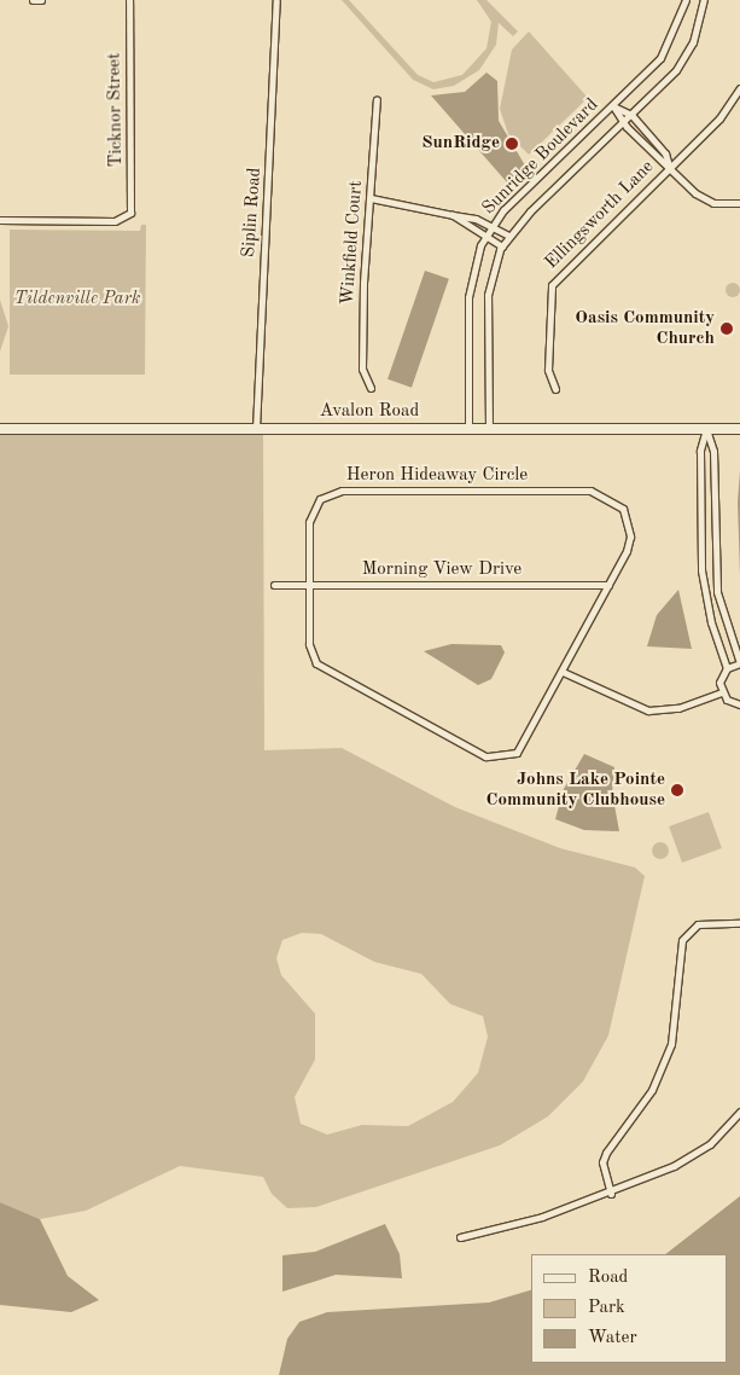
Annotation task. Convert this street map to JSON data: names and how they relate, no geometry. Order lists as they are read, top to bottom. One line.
{"streets":{"main road":["Avalon Road"],"street":["Ticknor Street","Sunridge Boulevard","Siplin Road","Ellingsworth Lane","Winkfield Court","Heron Hideaway Circle","Morning View Drive"]},"crossings":[["Sunridge Boulevard","Avalon Road"],["Siplin Road","Avalon Road"],["Heron Hideaway Circle","Morning View Drive"]],"parks":["Tildenville Park"],"places":["SunRidge","Oasis Community Church","Johns Lake Pointe Community Clubhouse"],"legend":["Road","Park","Water"]}
